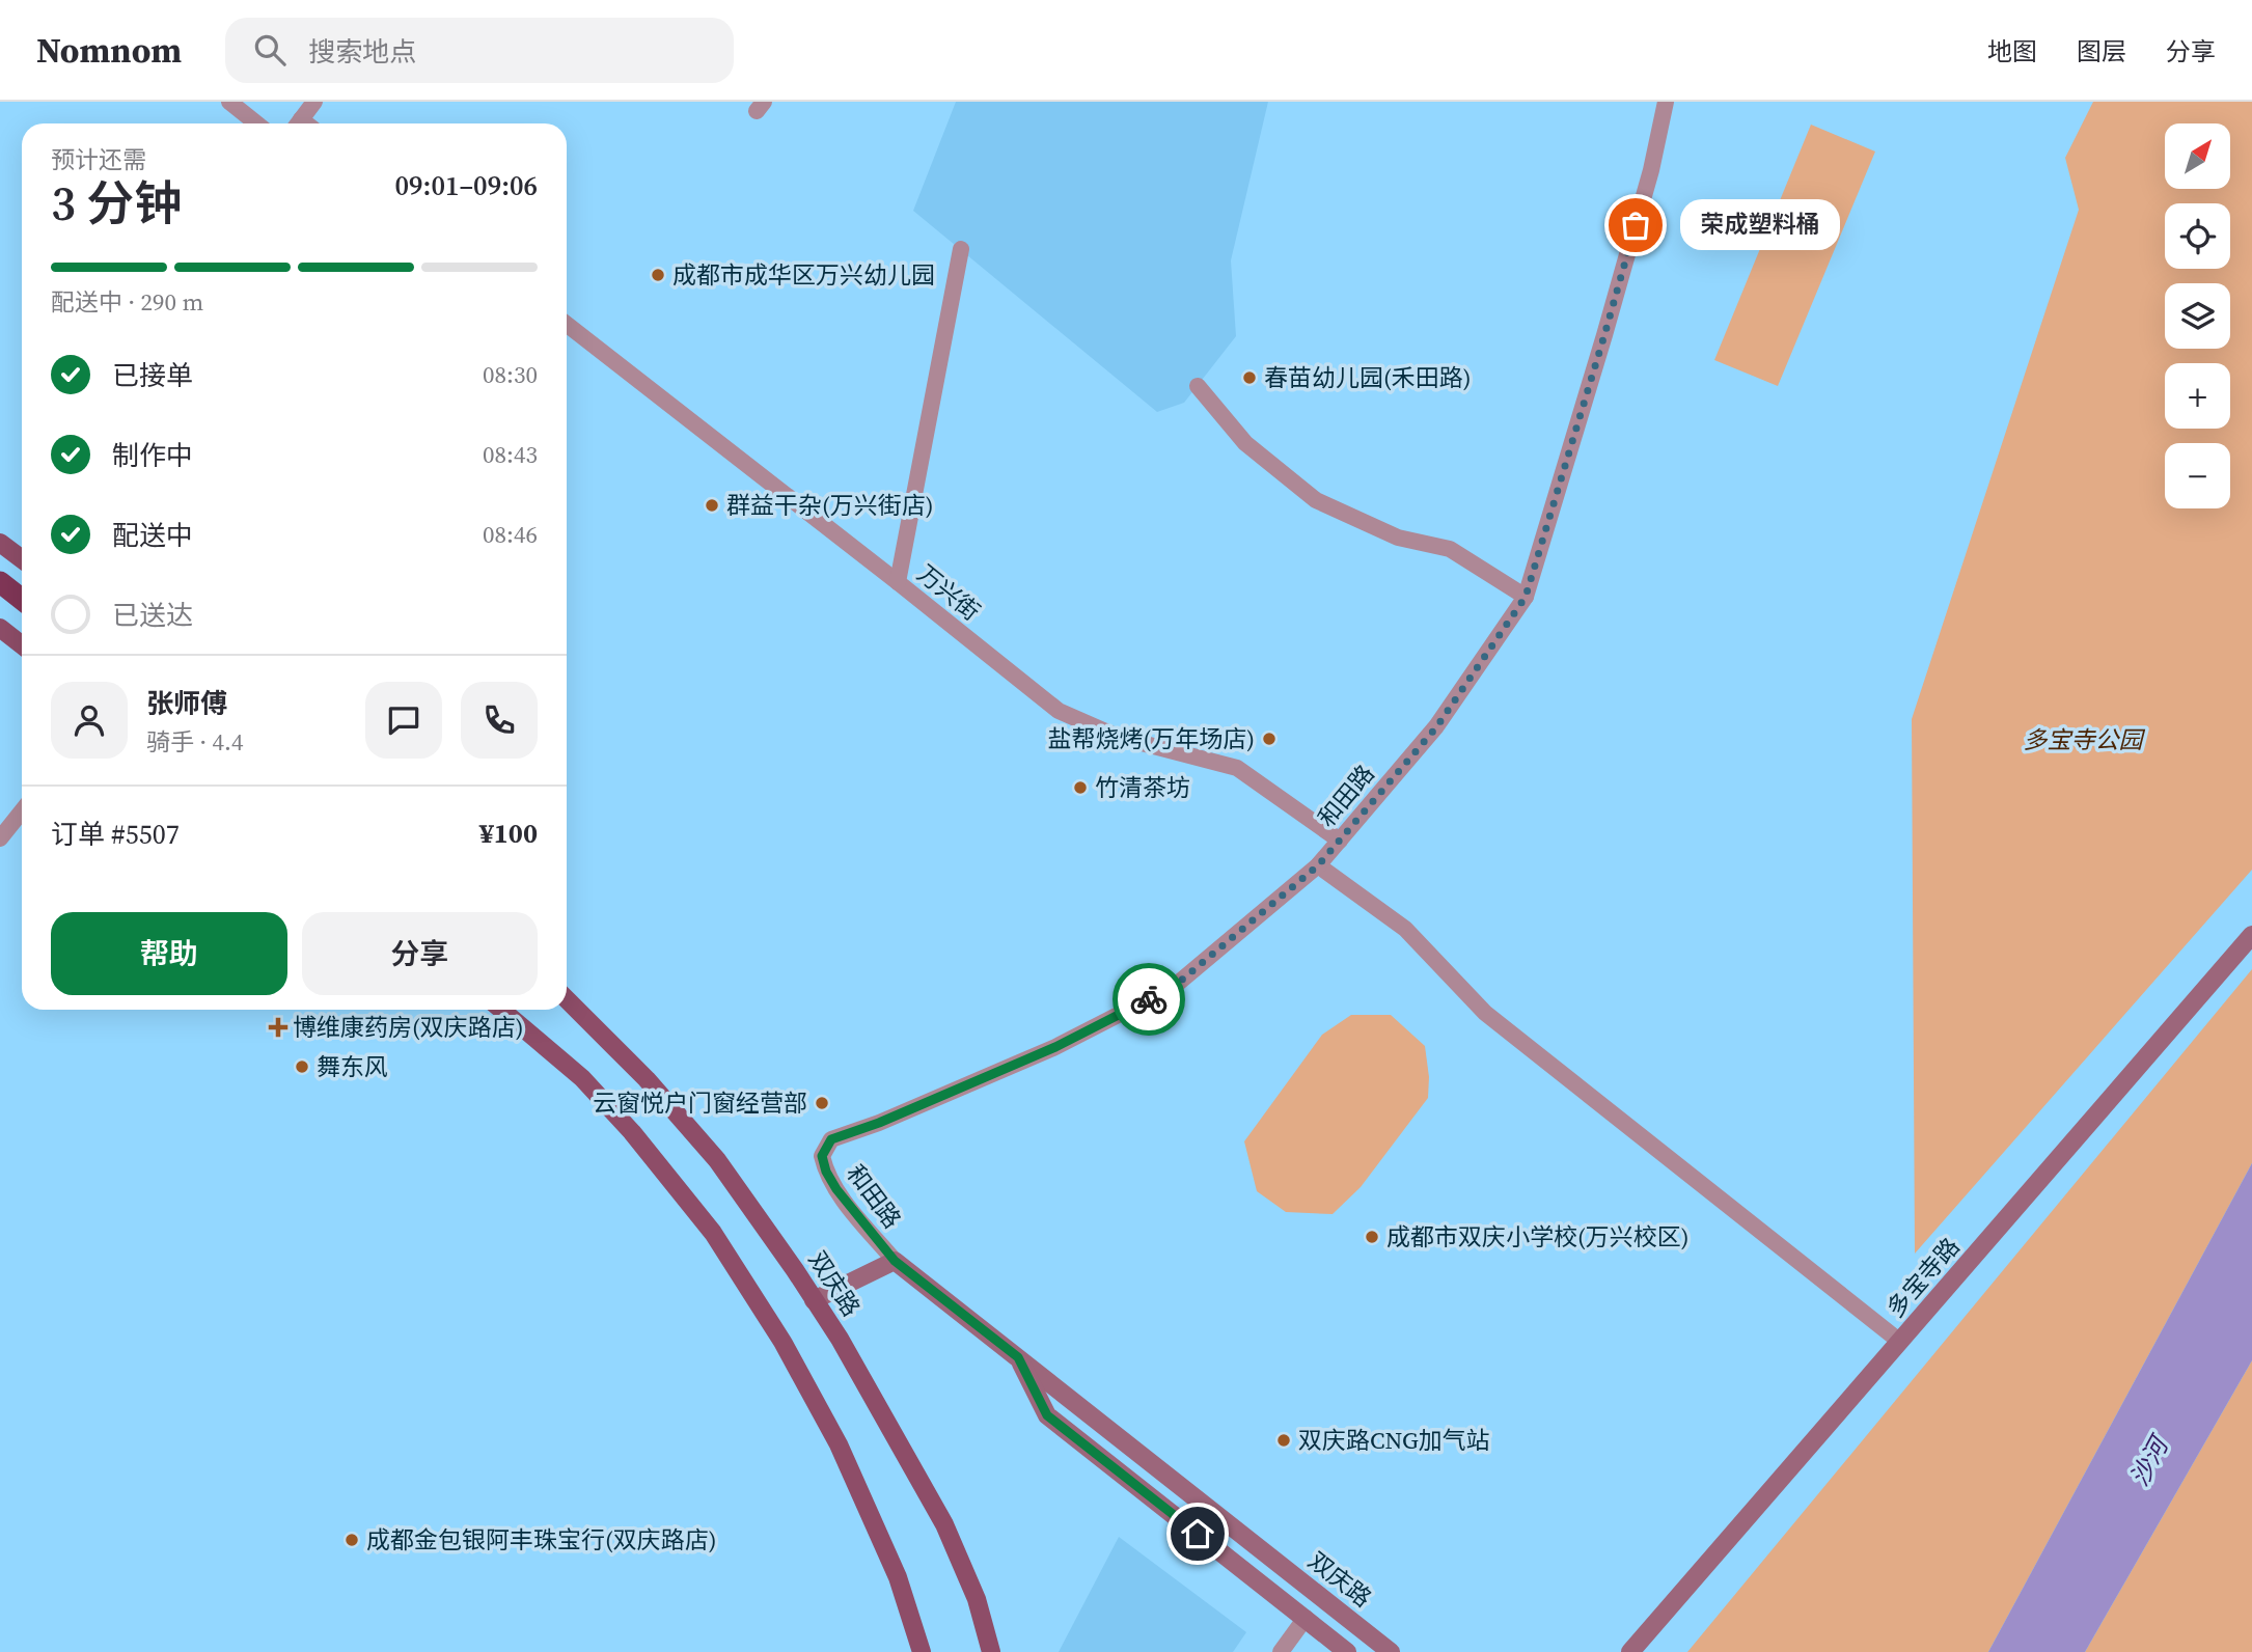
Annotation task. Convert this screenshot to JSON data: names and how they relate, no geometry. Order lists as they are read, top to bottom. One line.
{"streets":{"main road":["双庆路"],"street":["万兴街","和田路","多宝寺路"]},"crossings":[["万兴街","和田路"],["和田路","双庆路"]],"water":["沙河"],"parks":["多宝寺公园"],"places":{"other":["荣成塑料桶","成都市成华区万兴幼儿园","春苗幼儿园(禾田路)","群益干杂(万兴街店)","盐帮烧烤(万年场店)","竹清茶坊","舞东风","云窗悦户门窗经营部","成都市双庆小学校(万兴校区)","双庆路CNG加气站","成都金包银阿丰珠宝行(双庆路店)"],"health":["博维康药房(双庆路店)"]},"north":"top right","page":{"header":"Nomnom","search":"搜索地点","nav":["地图","图层","分享"],"map_buttons":["+","−"],"heading":["3 分钟","预计还需","09:01–09:06"],"panel":["张师傅","骑手 · 4.4","订单 #5507","¥100"],"bubble":"荣成塑料桶","bar":"配送中 · 290 m","list":[["已接单","08:30"],["制作中","08:43"],["配送中","08:46"],"已送达"],"buttons":["帮助","分享"]}}
